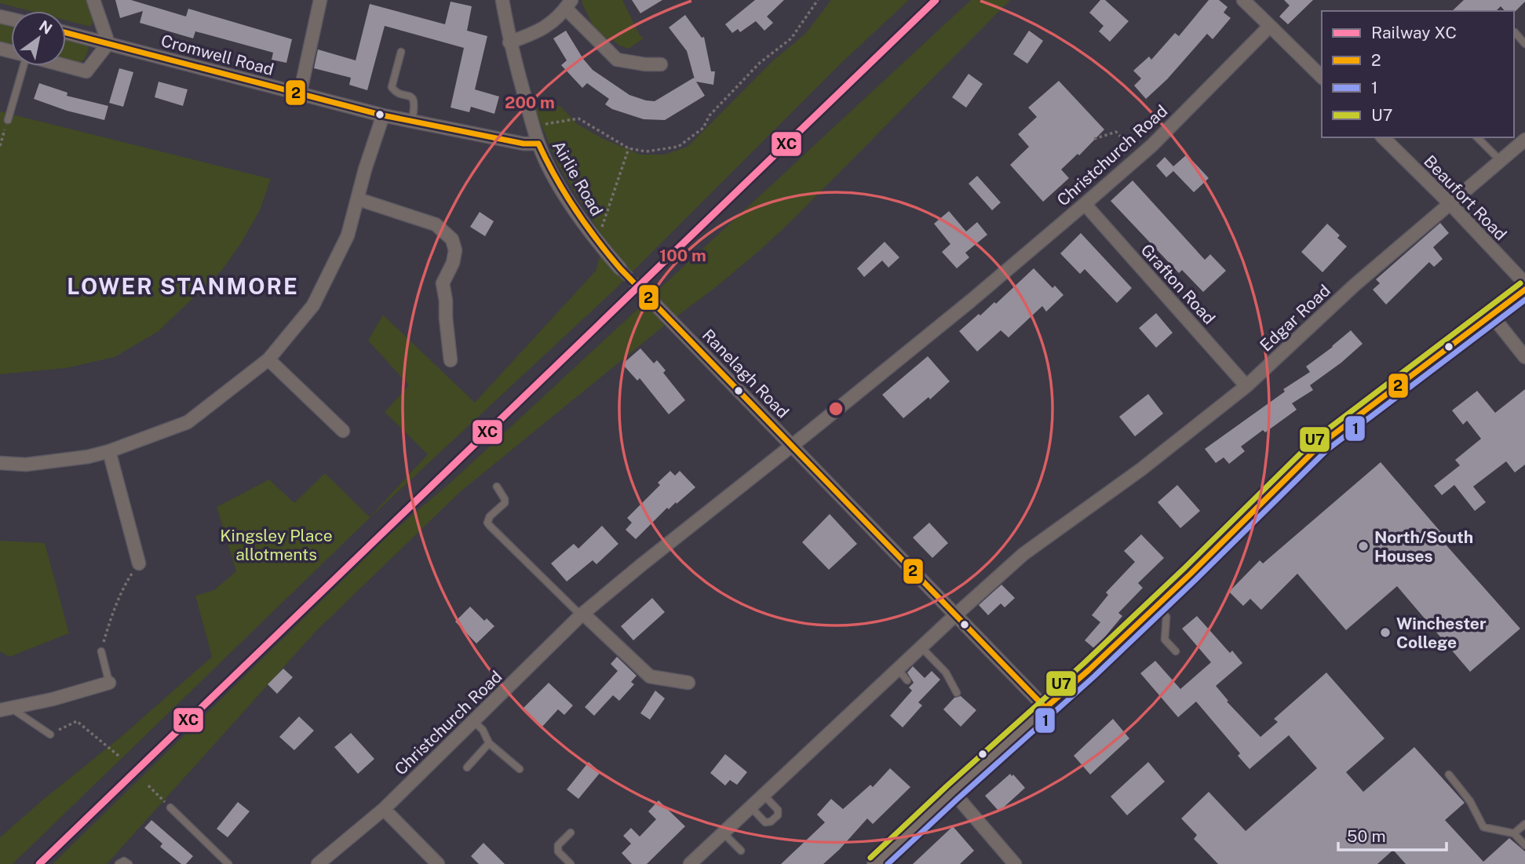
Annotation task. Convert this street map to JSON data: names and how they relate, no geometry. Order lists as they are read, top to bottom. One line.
{"streets":{"street":["Cromwell Road","Christchurch Road","Airlie Road","Beaufort Road","Grafton Road","Edgar Road","Ranelagh Road"]},"crossings":[["Cromwell Road","Airlie Road"],["Christchurch Road","Grafton Road"],["Christchurch Road","Ranelagh Road"],["Beaufort Road","Edgar Road"],["Grafton Road","Edgar Road"],["Edgar Road","Ranelagh Road"]],"districts":["LOWER STANMORE"],"parks":["Kingsley Place allotments"],"places":["North/South Houses","Winchester College"],"lines":["rail line XC","transit line 2","transit line U7","transit line 1"],"legend":["Railway XC","2","1","U7"],"scale_bar":"50 m","north":"top right","rings":["200 m","100 m"]}
